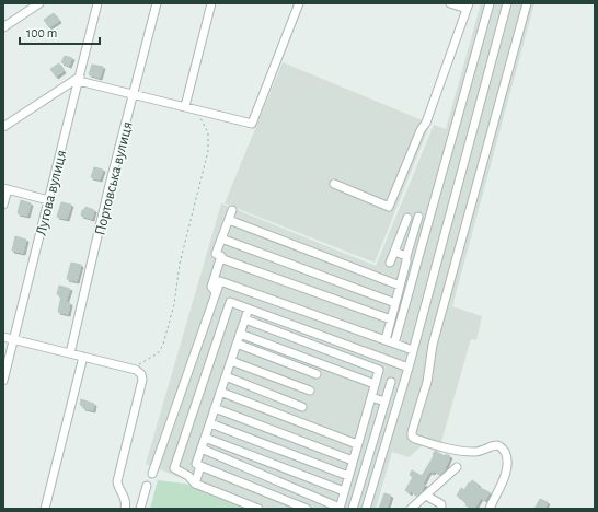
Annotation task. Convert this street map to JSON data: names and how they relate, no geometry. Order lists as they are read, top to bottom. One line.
{"streets":{"street":["Портовська вулиця","Лугова вулиця"]},"scale_bar":"100 m"}
